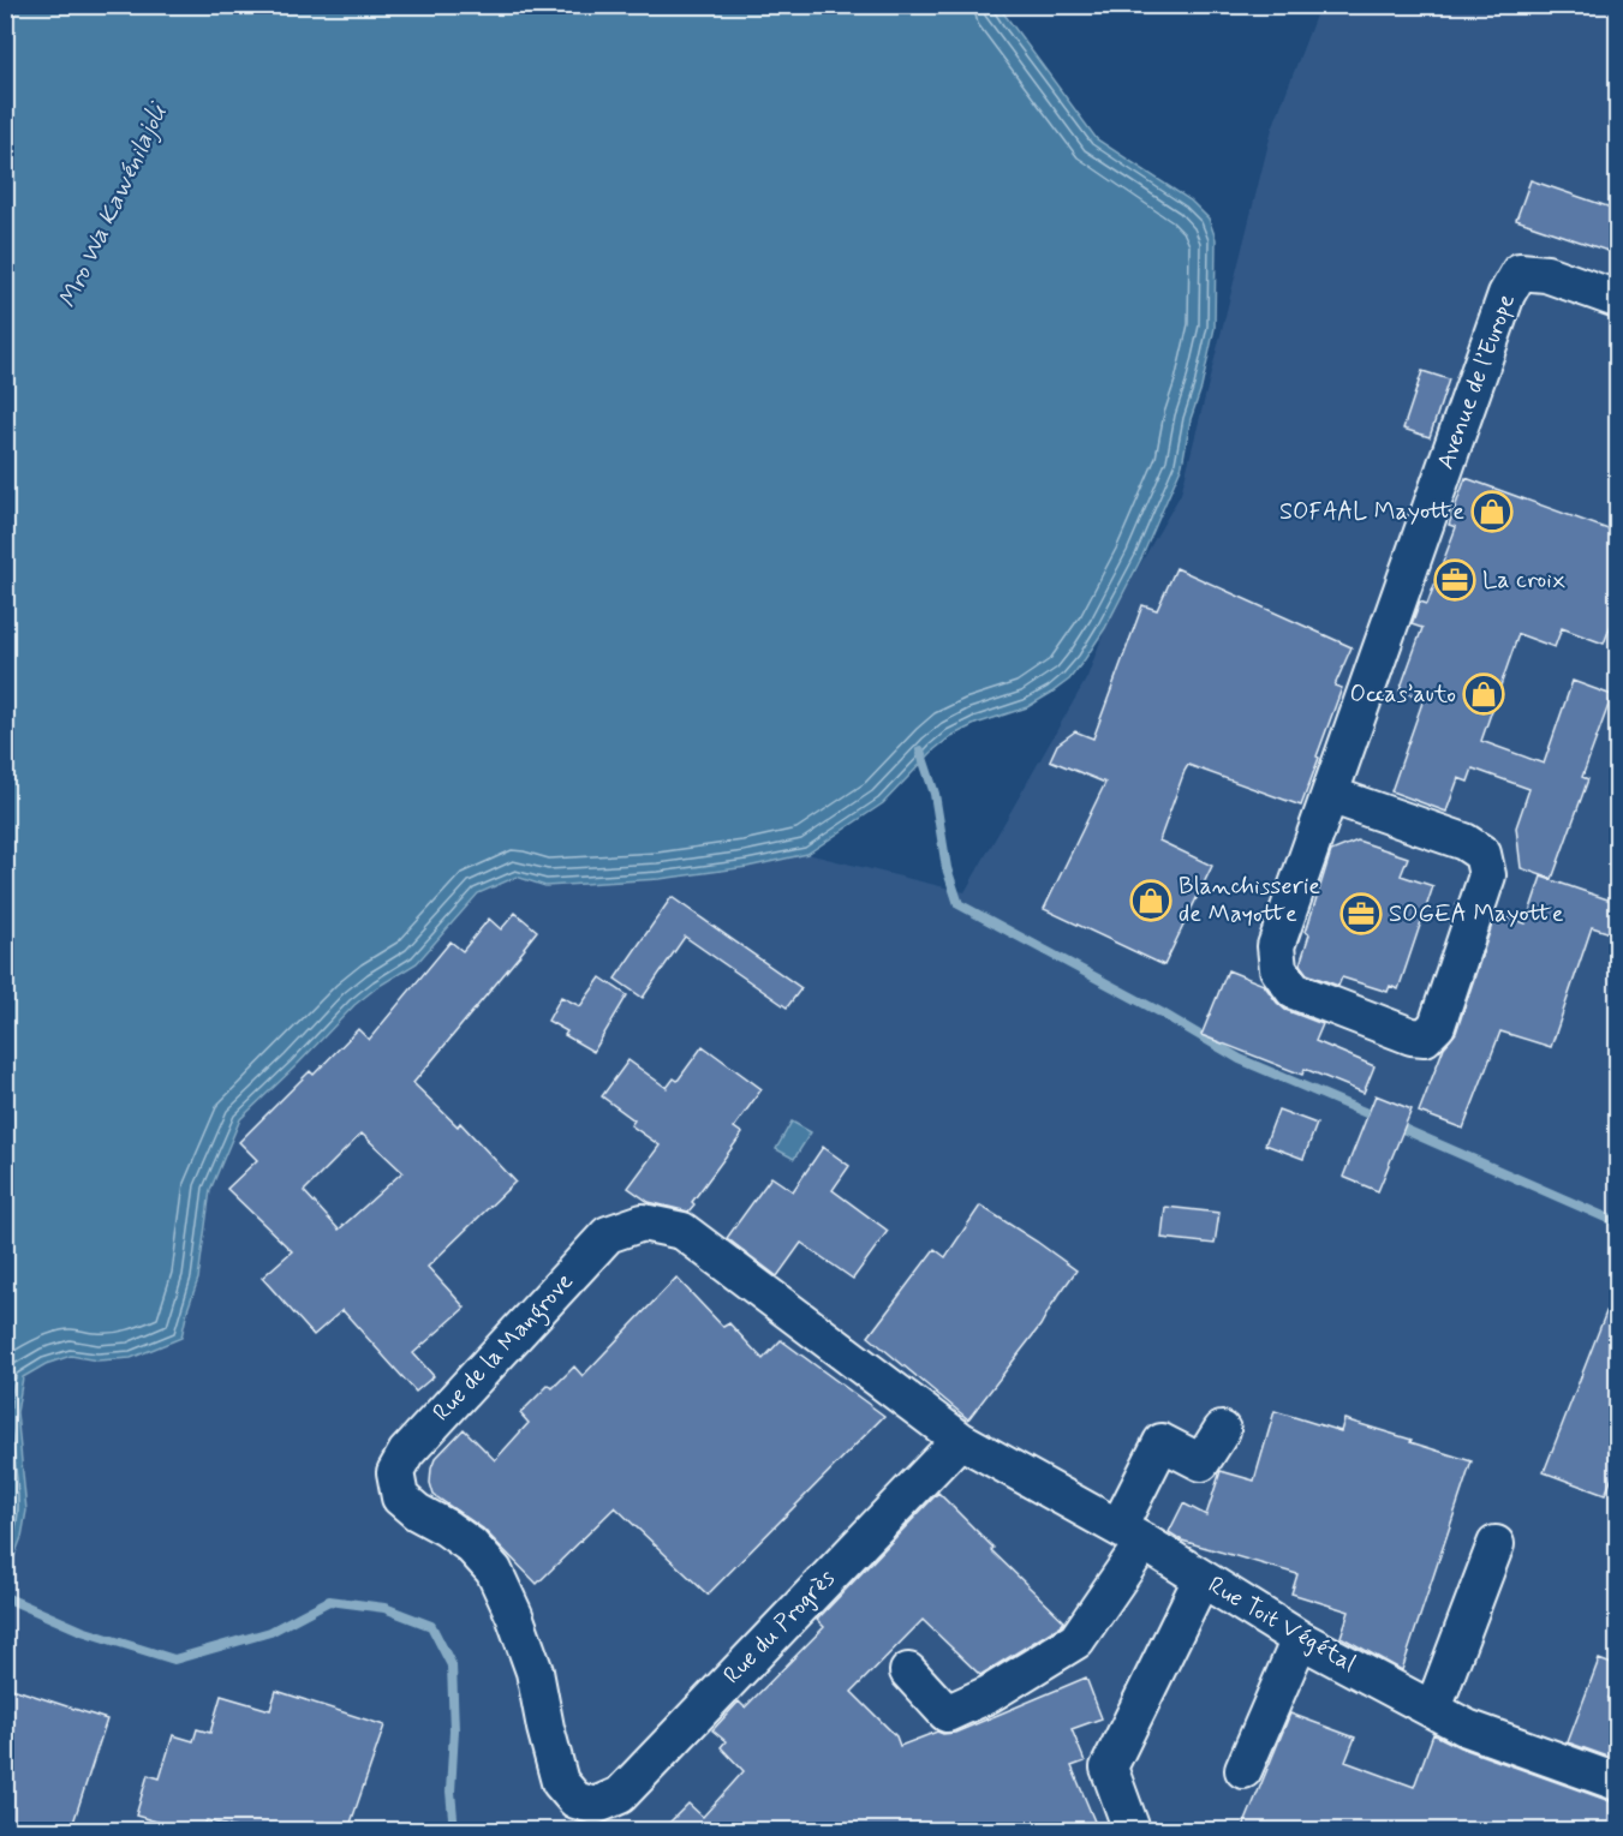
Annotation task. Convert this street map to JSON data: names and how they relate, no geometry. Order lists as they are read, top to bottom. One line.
{"streets":{"street":["Avenue de l’Europe","Rue de la Mangrove","Rue Toit Végétal","Rue du Progrès"]},"crossings":[["Rue de la Mangrove","Rue Toit Végétal"],["Rue de la Mangrove","Rue du Progrès"],["Rue Toit Végétal","Rue du Progrès"]],"water":["Mro Wa Kawénilajoli"],"places":{"shop":["SOFAAL Mayotte","Occas’auto","Blanchisserie de Mayotte"],"office":["La croix","SOGEA Mayotte"]}}
